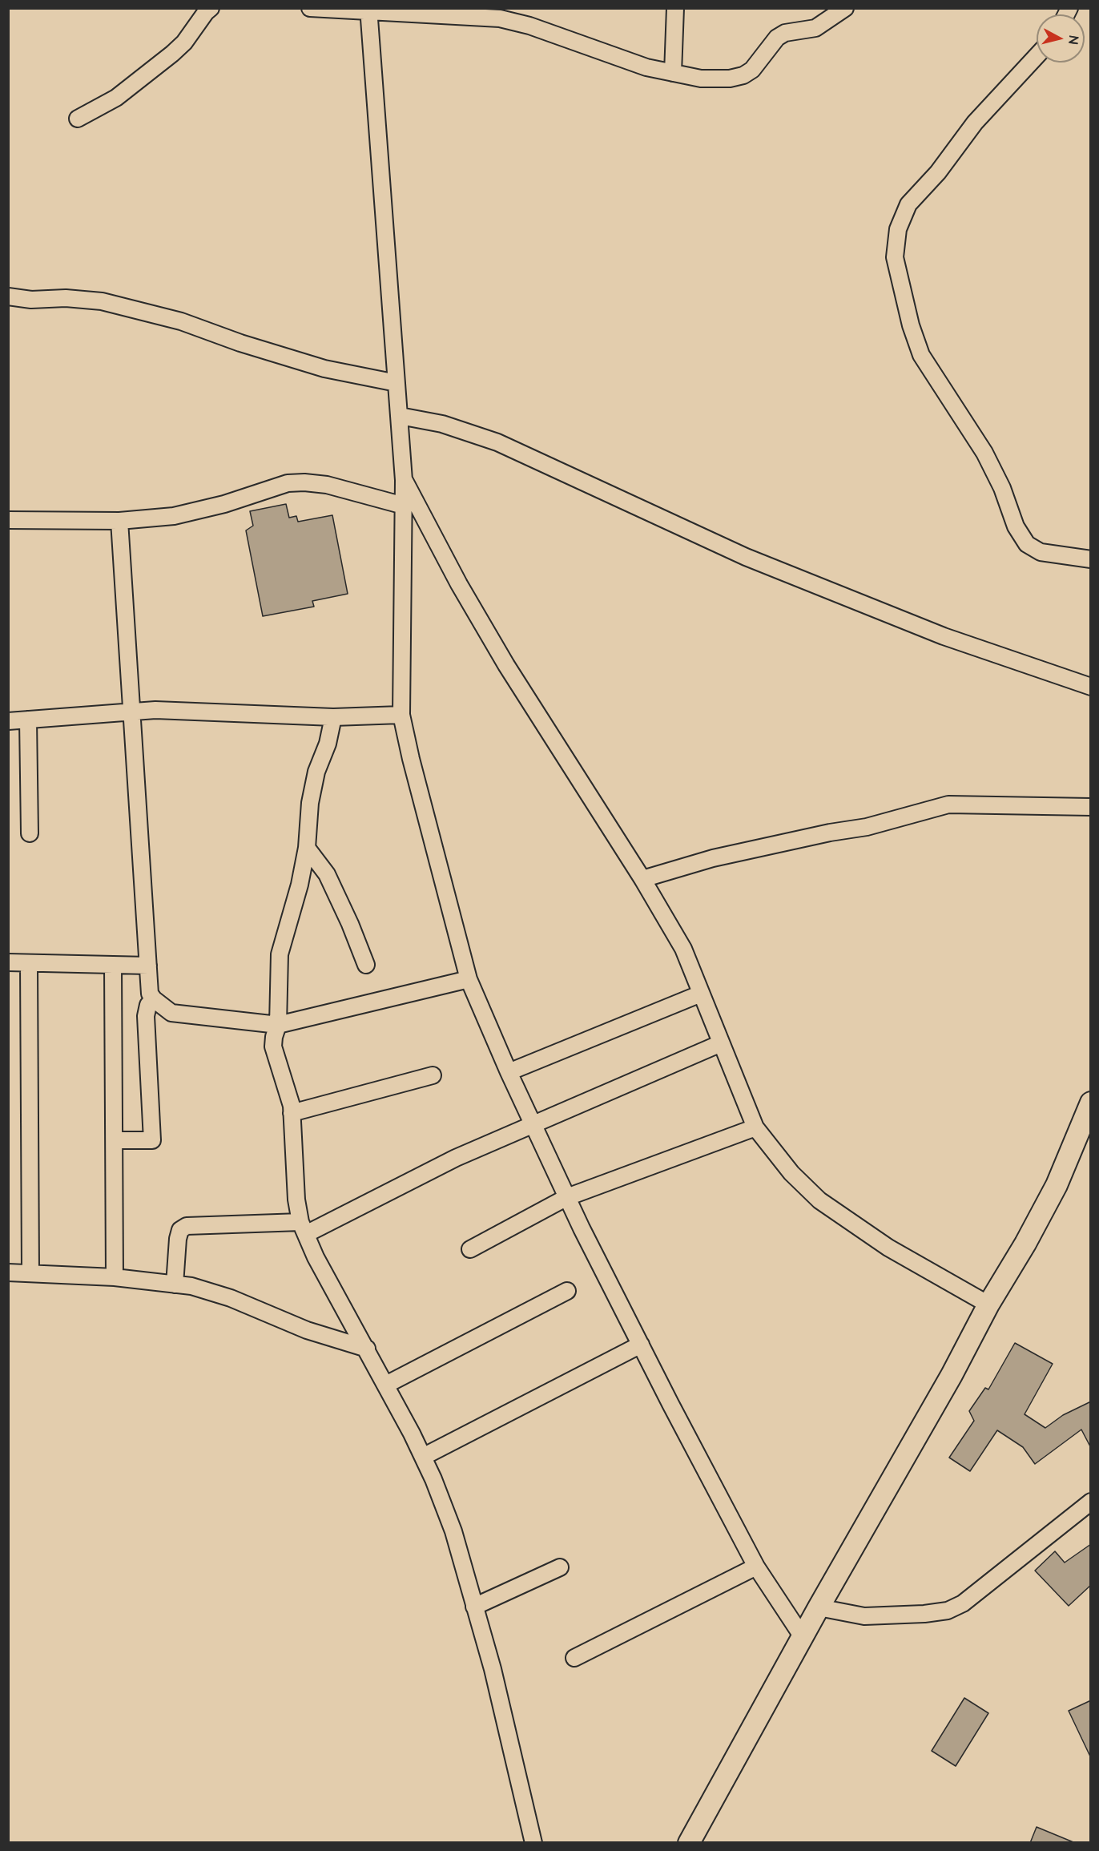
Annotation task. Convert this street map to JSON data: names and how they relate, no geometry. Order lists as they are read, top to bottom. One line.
{"north":"right"}
